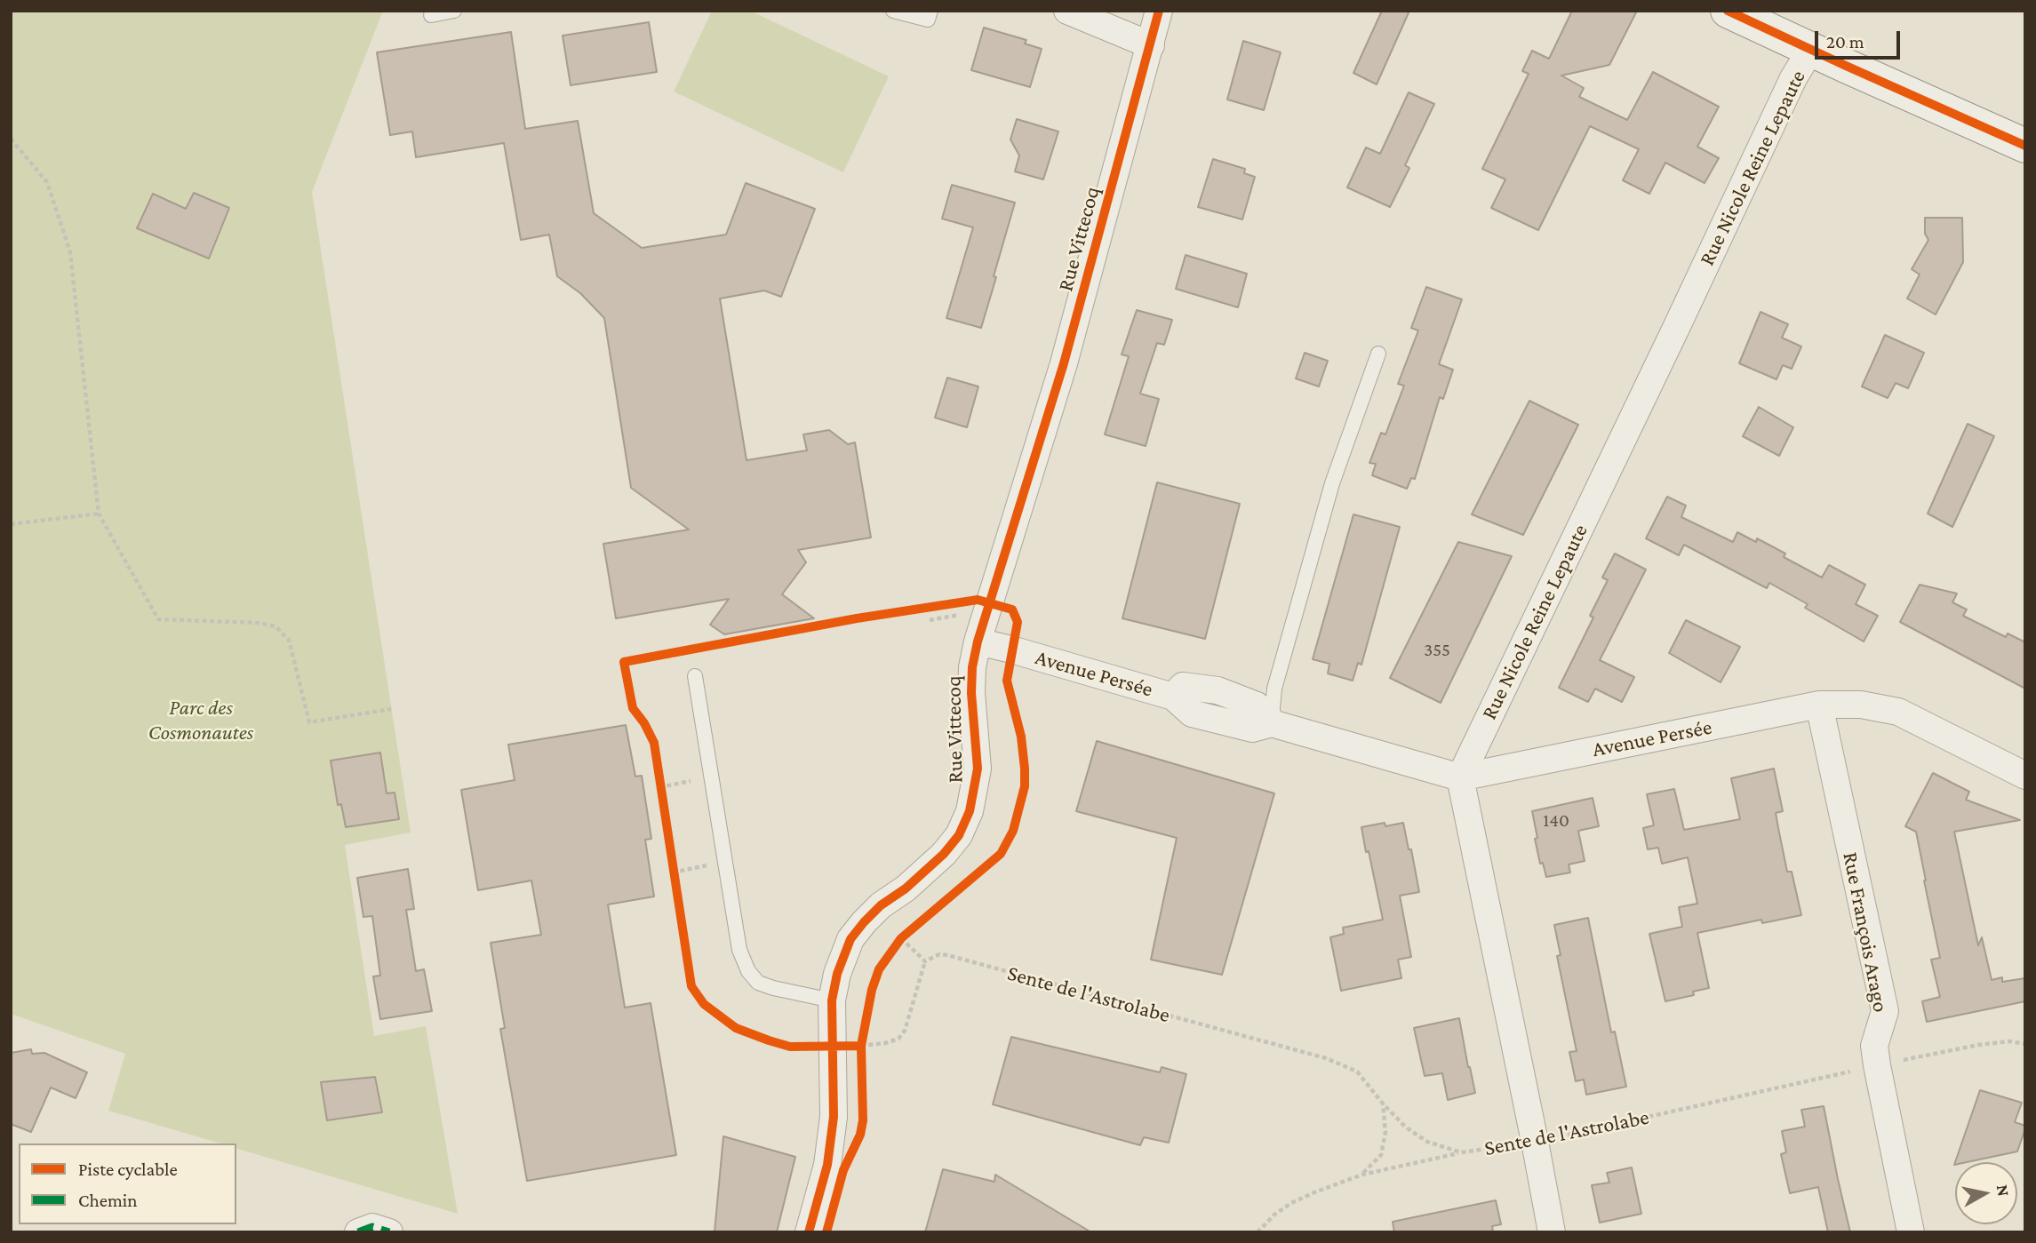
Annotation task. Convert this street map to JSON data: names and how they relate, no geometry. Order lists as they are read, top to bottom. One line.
{"streets":{"street":["Rue Nicole Reine Lepaute","Rue Vittecoq","Avenue Persée","Rue François Arago"],"path":["Sente de l'Astrolabe"]},"crossings":[["Rue Nicole Reine Lepaute","Avenue Persée"],["Rue Vittecoq","Avenue Persée"],["Avenue Persée","Rue François Arago"],["Rue François Arago","Sente de l'Astrolabe"]],"parks":["Parc des Cosmonautes"],"house_numbers":["355","140"],"legend":["Piste cyclable","Chemin"],"scale_bar":"20 m","north":"right"}
